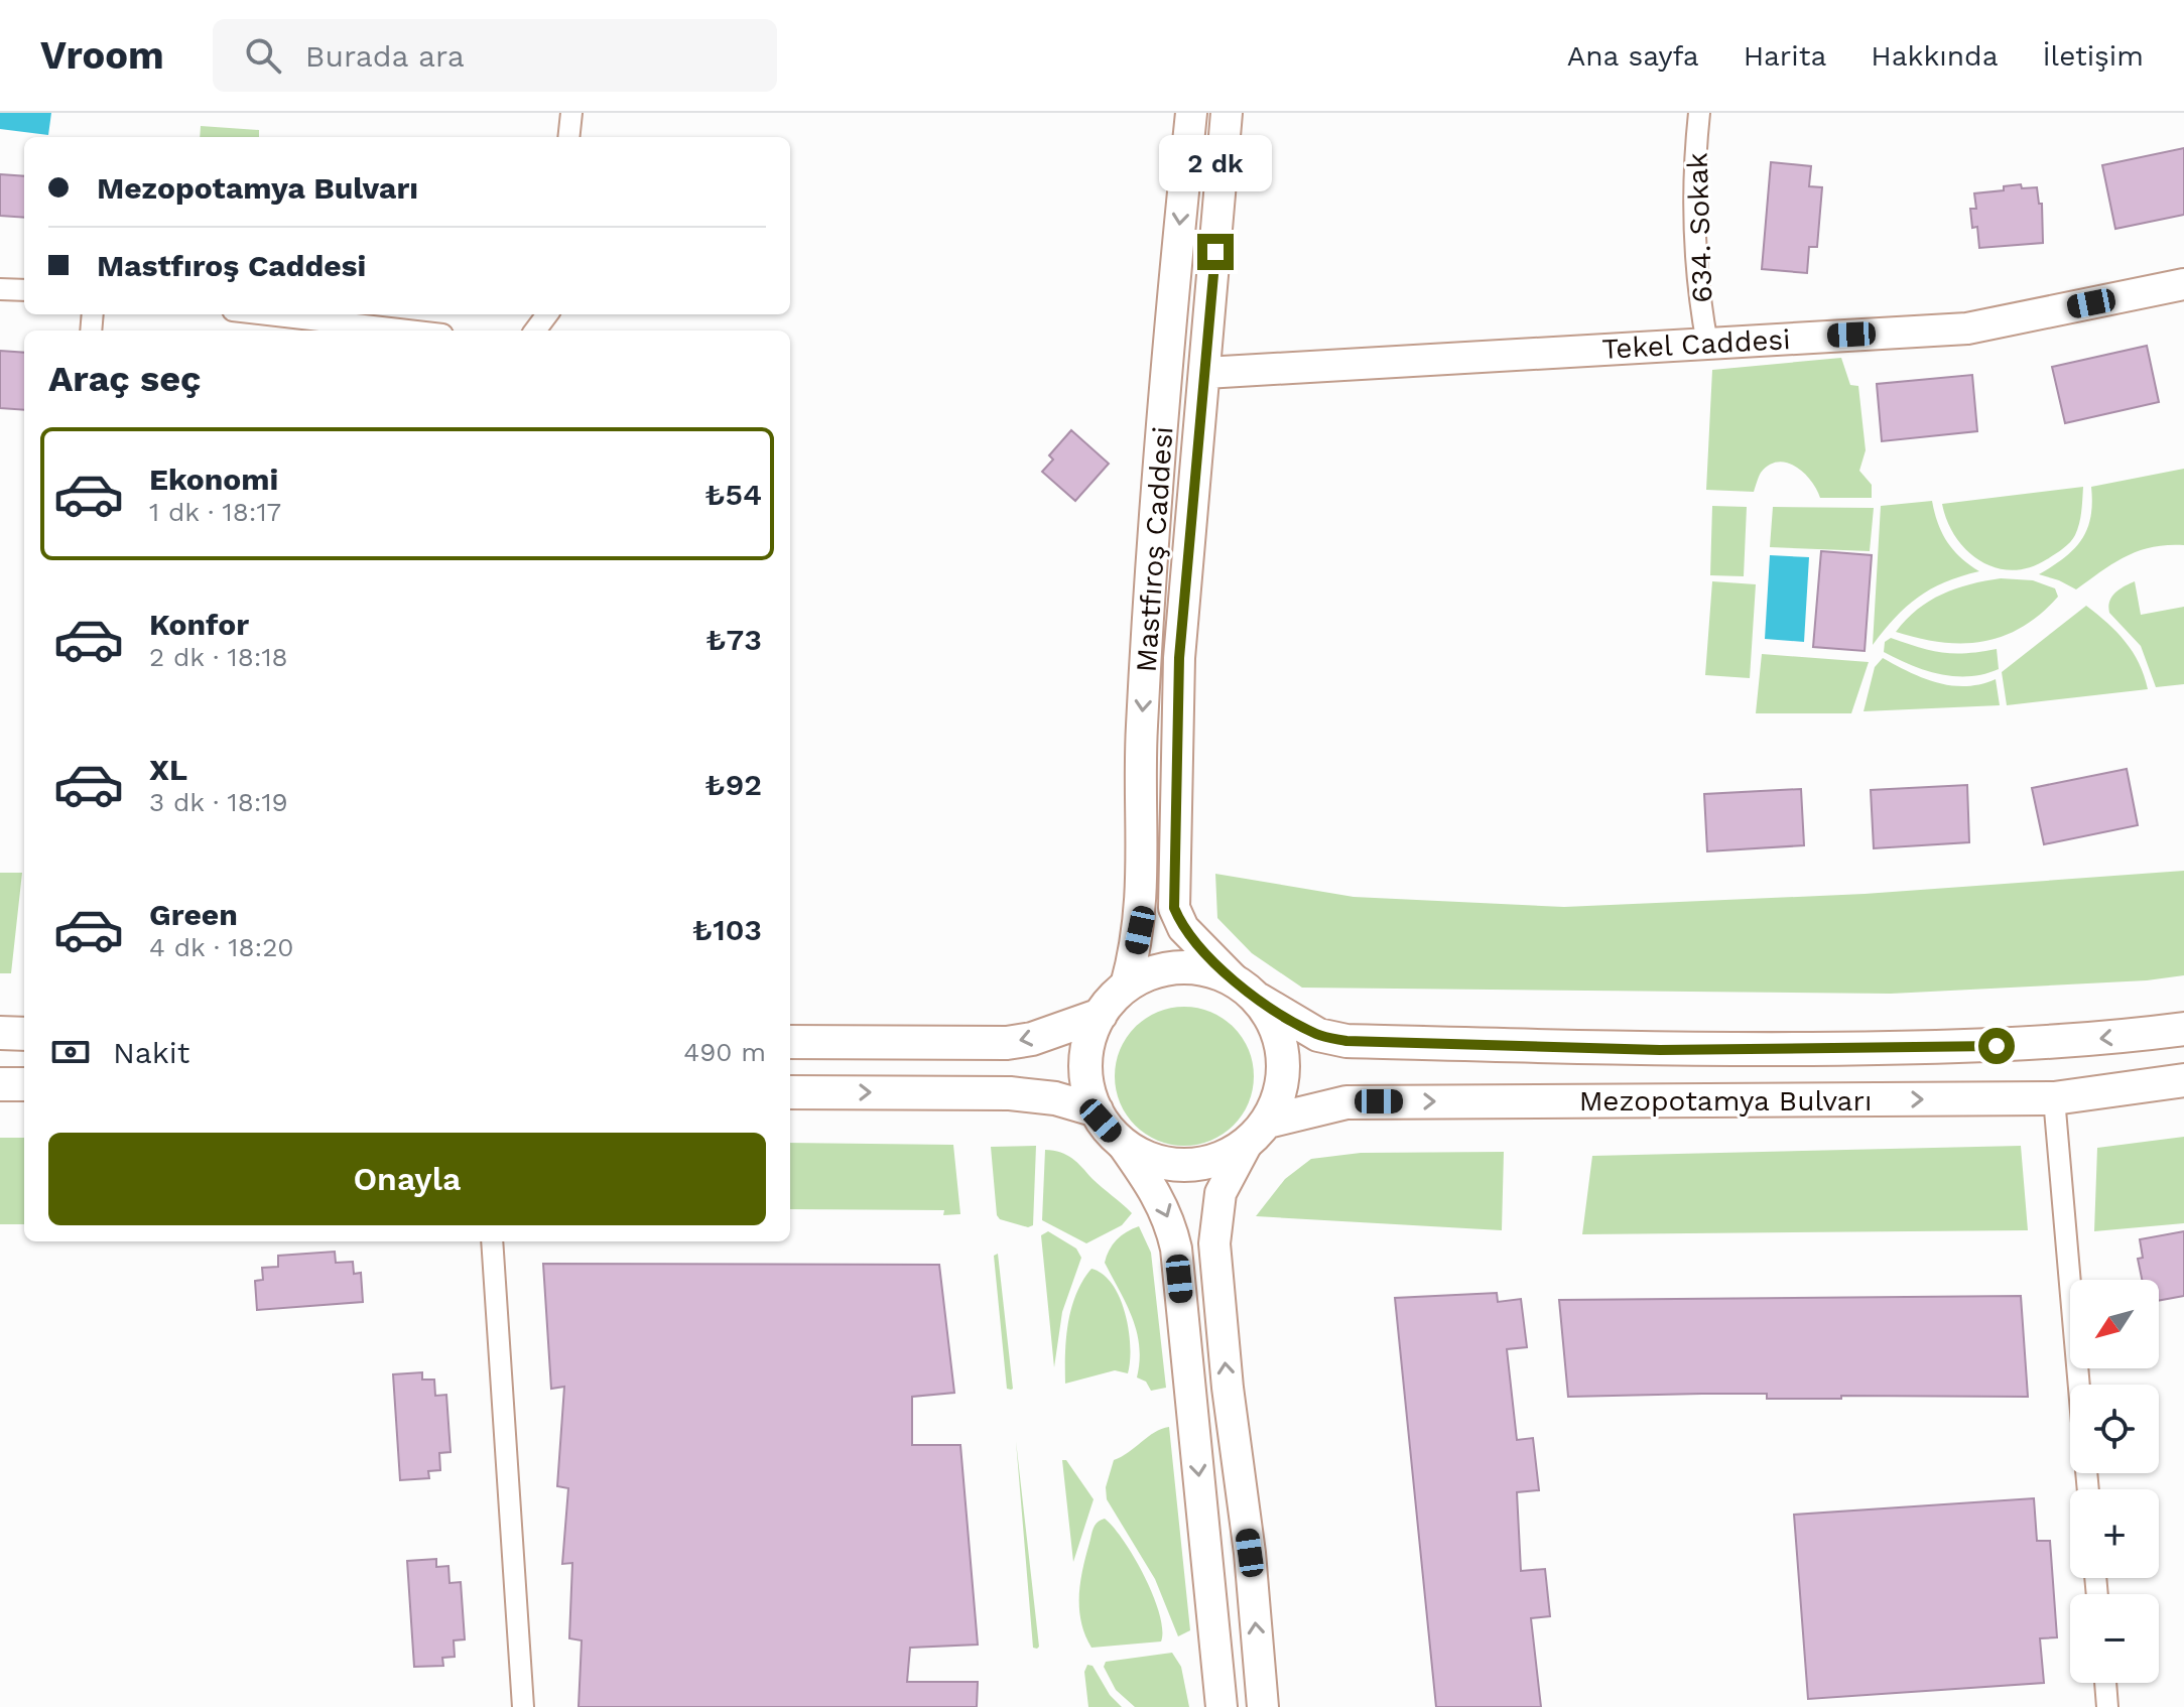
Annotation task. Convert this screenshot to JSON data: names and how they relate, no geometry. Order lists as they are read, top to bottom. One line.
{"streets":{"main road":["Tekel Caddesi","Mastfıroş Caddesi","Mezopotamya Bulvarı"],"street":["634. Sokak"]},"crossings":[["634. Sokak","Tekel Caddesi"],["Tekel Caddesi","Mastfıroş Caddesi"],["Mastfıroş Caddesi","Mezopotamya Bulvarı"]],"north":"bottom left","page":{"header":"Vroom","search":"Burada ara","nav":["Ana sayfa","Harita","Hakkında","İletişim"],"bubble":"2 dk","banner":["Mezopotamya Bulvarı","Mastfıroş Caddesi"],"heading":"Araç seç","list":[{"name":"Ekonomi","note":"1 dk · 18:17","value":"₺54"},{"name":"Konfor","note":"2 dk · 18:18","value":"₺73"},{"name":"XL","note":"3 dk · 18:19","value":"₺92"},{"name":"Green","note":"4 dk · 18:20","value":"₺103"}],"pay":["Nakit","490 m"],"buttons":"Onayla","map_buttons":["+","−"]}}
